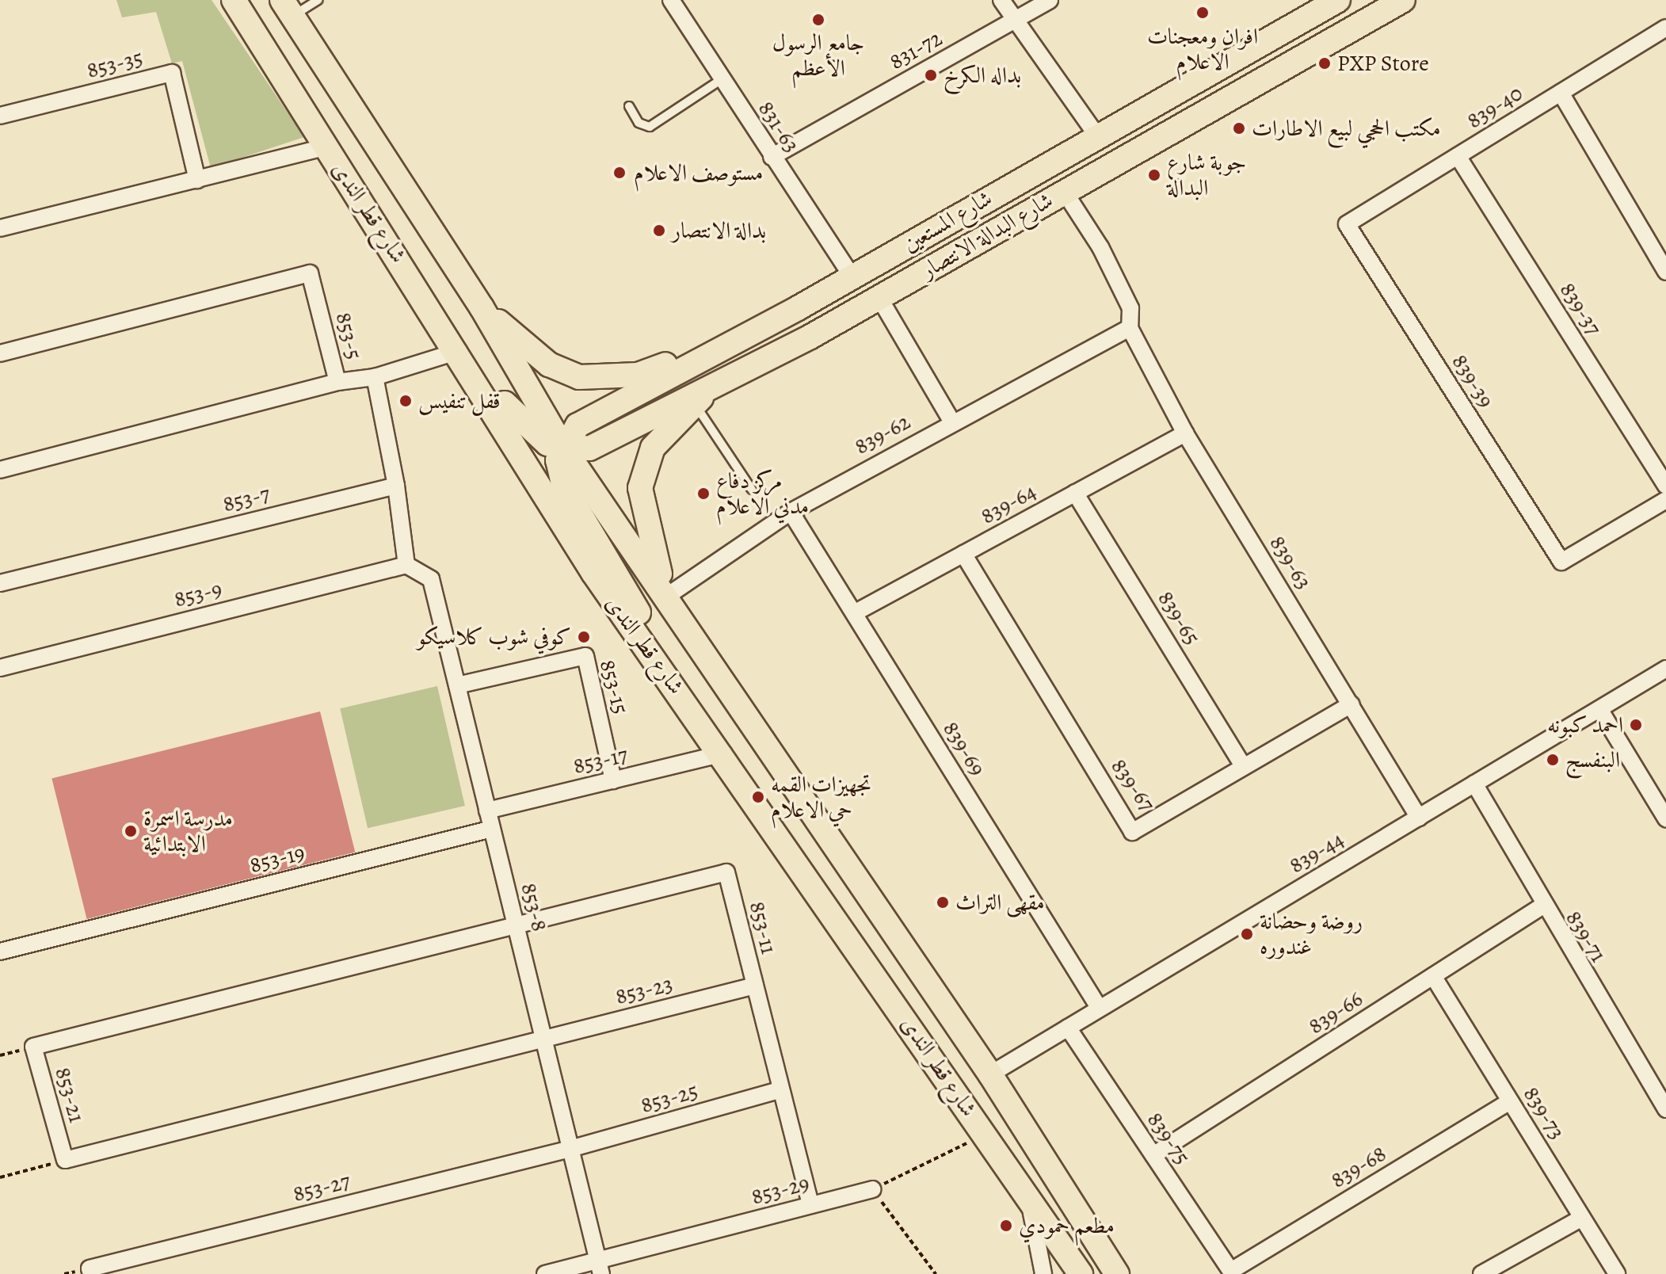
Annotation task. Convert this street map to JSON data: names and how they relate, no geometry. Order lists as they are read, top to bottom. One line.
{"streets":{"main road":["شارع قطر الندى","شارع المستعين","شارع البدالة الانتصار"],"street":["831-72","853-35","839-40","831-63","839-37","853-5","839-39","839-62","853-7","839-64","839-63","853-9","839-65","853-15","839-69","853-17","839-67","839-44","853-19","853-8","853-11","839-71","853-23","839-66","853-21","853-25","839-73","839-75","839-68","853-27","853-29"]},"crossings":[["831-72","831-63"],["839-40","839-37"],["839-40","839-39"],["831-63","شارع المستعين"],["شارع قطر الندى","شارع المستعين"],["شارع قطر الندى","شارع البدالة الانتصار"],["شارع قطر الندى","839-62"],["شارع قطر الندى","853-17"],["شارع قطر الندى","839-44"],["شارع المستعين","شارع البدالة الانتصار"],["شارع البدالة الانتصار","839-63"],["839-62","839-63"],["839-62","839-69"],["839-64","839-63"],["839-64","839-65"],["839-64","839-69"],["839-64","839-67"],["839-63","839-67"],["839-63","839-44"],["853-9","853-8"],["839-65","839-67"],["853-15","853-17"],["853-15","853-8"],["839-69","839-44"],["853-17","853-8"],["839-44","839-71"],["839-44","839-75"],["853-19","853-8"],["853-8","853-11"],["853-8","853-23"],["853-8","853-21"],["853-8","853-25"],["853-8","853-27"],["853-8","853-29"],["853-11","853-23"],["853-11","853-21"],["853-11","853-25"],["853-11","853-29"],["839-71","839-66"],["839-66","839-73"],["839-66","839-75"],["853-25","853-27"],["839-73","839-68"],["839-75","839-68"]],"places":["افران ومعجنات الاعلام","جامع الرسول الأعظم","PXP Store","بداله الكرخ","مكتب الحجي لبيع الاطارات","مستوصف الاعلام","جوبة شارع البدالة","بدالة الانتصار","قفل تنفيس","مركز دفاع مدني الاعلام","كوفي شوب كلاسيكو","احمد كبونه","البنفسج","تجهيزات القمه حي الاعلام","مدرسة اسمرة الابتدائية","مقهى التراث","روضة وحضانة غندوره","مطعم حمودي"]}
